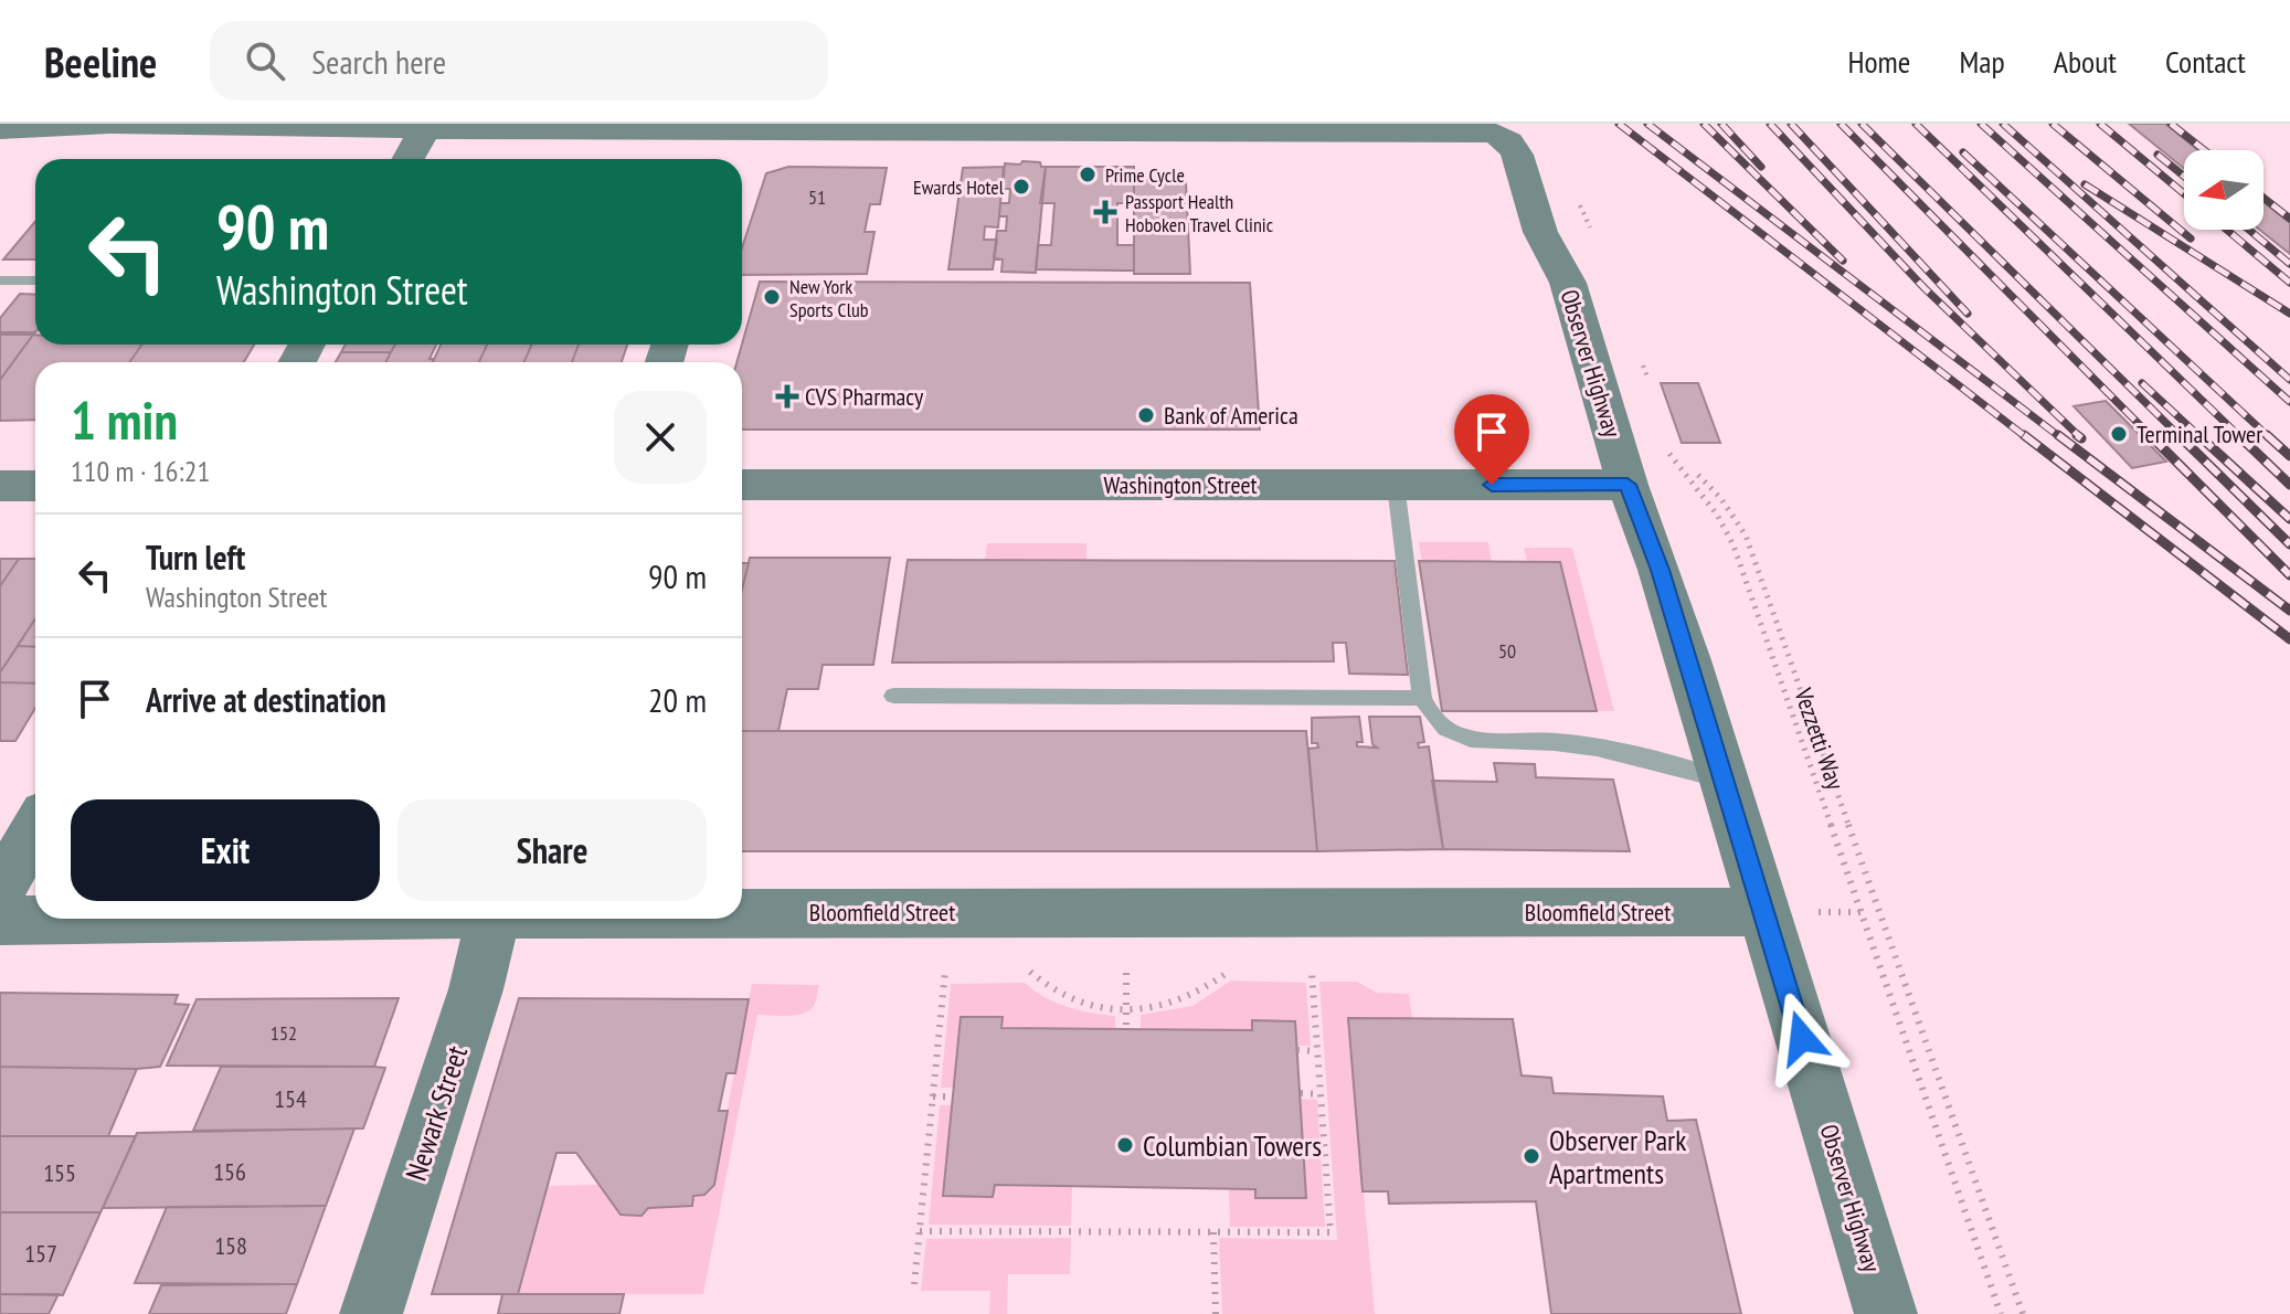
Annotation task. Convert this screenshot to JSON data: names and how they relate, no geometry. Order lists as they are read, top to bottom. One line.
{"streets":{"street":["Observer Highway","Washington Street","Bloomfield Street","Newark Street"],"path":["Vezzetti Way"]},"crossings":[["Observer Highway","Washington Street"],["Observer Highway","Bloomfield Street"]],"places":{"other":["Prime Cycle","Ewards Hotel","New York Sports Club","Bank of America","Terminal Tower","Columbian Towers","Observer Park Apartments"],"health":["Passport Health Hoboken Travel Clinic","CVS Pharmacy"]},"house_numbers":["51","50","152","154","156","155","158","157"],"north":"left","page":{"header":"Beeline","search":"Search here","nav":["Home","Map","About","Contact"],"turn":["90 m","Washington Street"],"heading":["1 min","110 m · 16:21"],"list":[{"name":"Turn left","note":"Washington Street","value":"90 m"},{"name":"Arrive at destination","value":"20 m"}],"buttons":["Exit","Share"]}}
